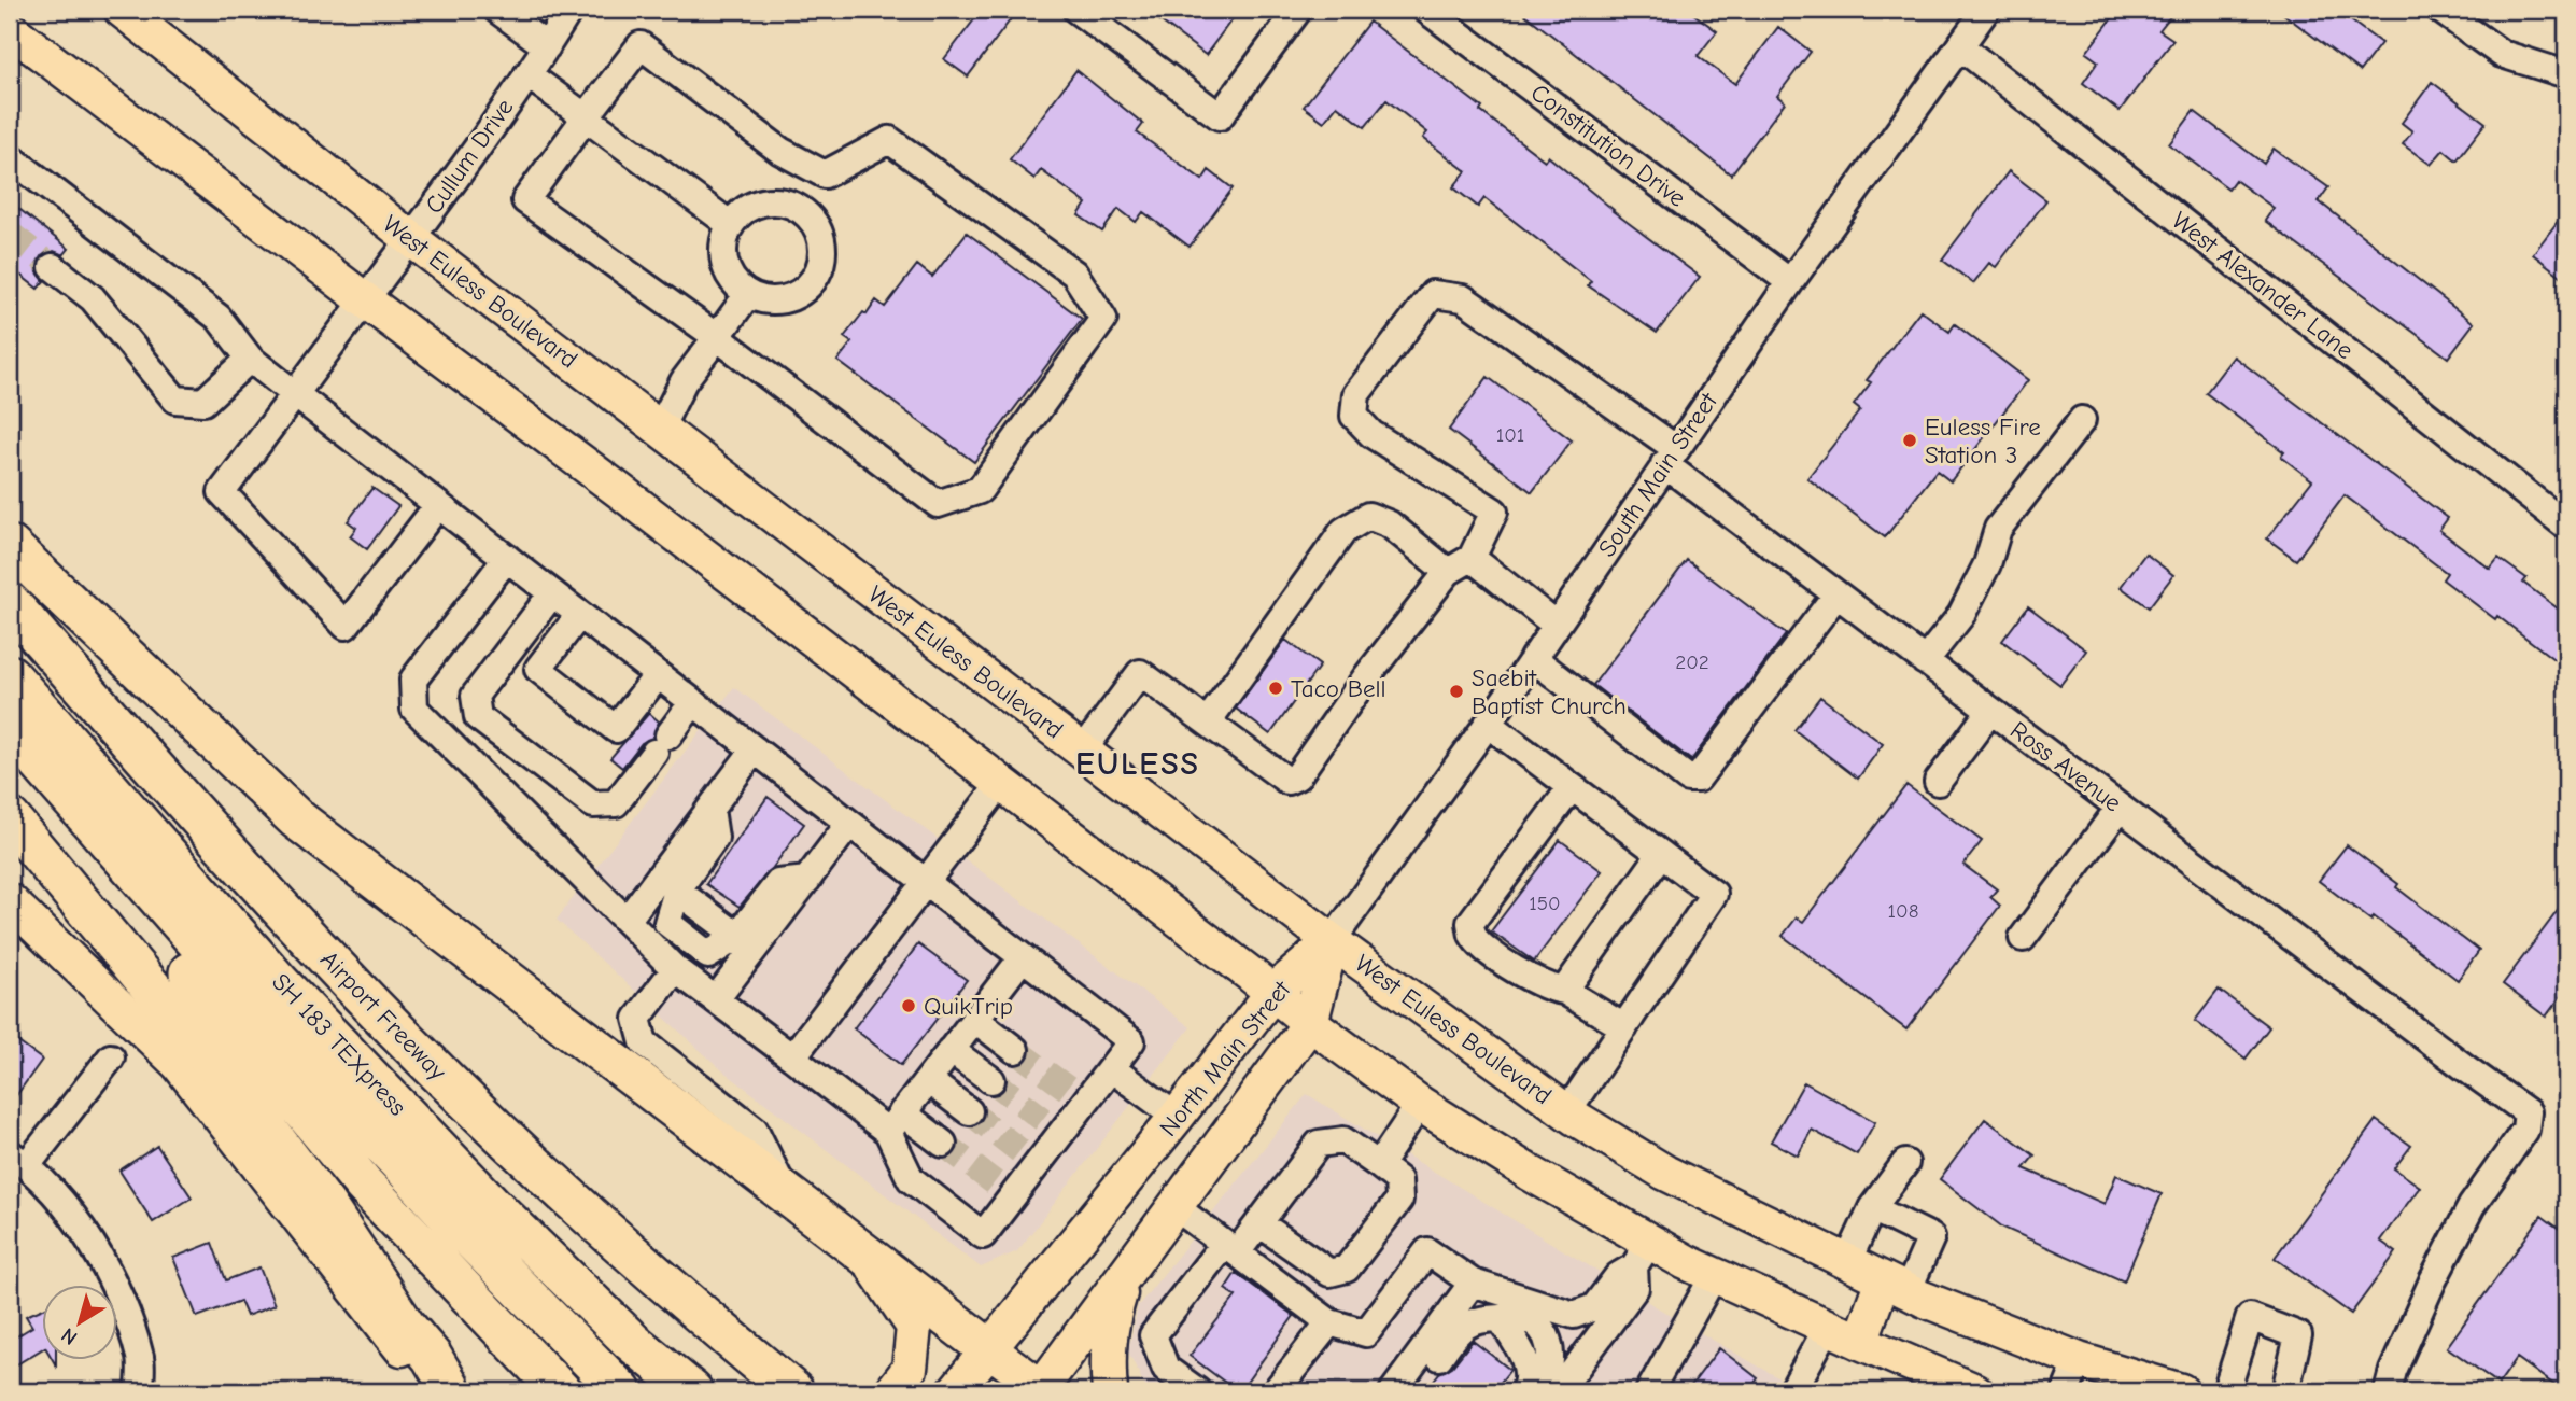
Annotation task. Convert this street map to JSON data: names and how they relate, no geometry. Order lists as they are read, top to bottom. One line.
{"streets":{"highway":["Airport Freeway","SH 183 TEXpress"],"main road":["West Euless Boulevard","North Main Street"],"street":["Constitution Drive","Cullum Drive","West Alexander Lane","South Main Street","Ross Avenue"]},"crossings":[["Constitution Drive","South Main Street"],["Cullum Drive","West Euless Boulevard"],["West Alexander Lane","South Main Street"],["West Euless Boulevard","South Main Street"],["West Euless Boulevard","North Main Street"],["South Main Street","Ross Avenue"],["South Main Street","North Main Street"]],"districts":["EULESS"],"places":["Euless Fire Station 3","Taco Bell","Saebit Baptist Church","QuikTrip"],"house_numbers":["101","202","150","108"],"north":"bottom left"}
